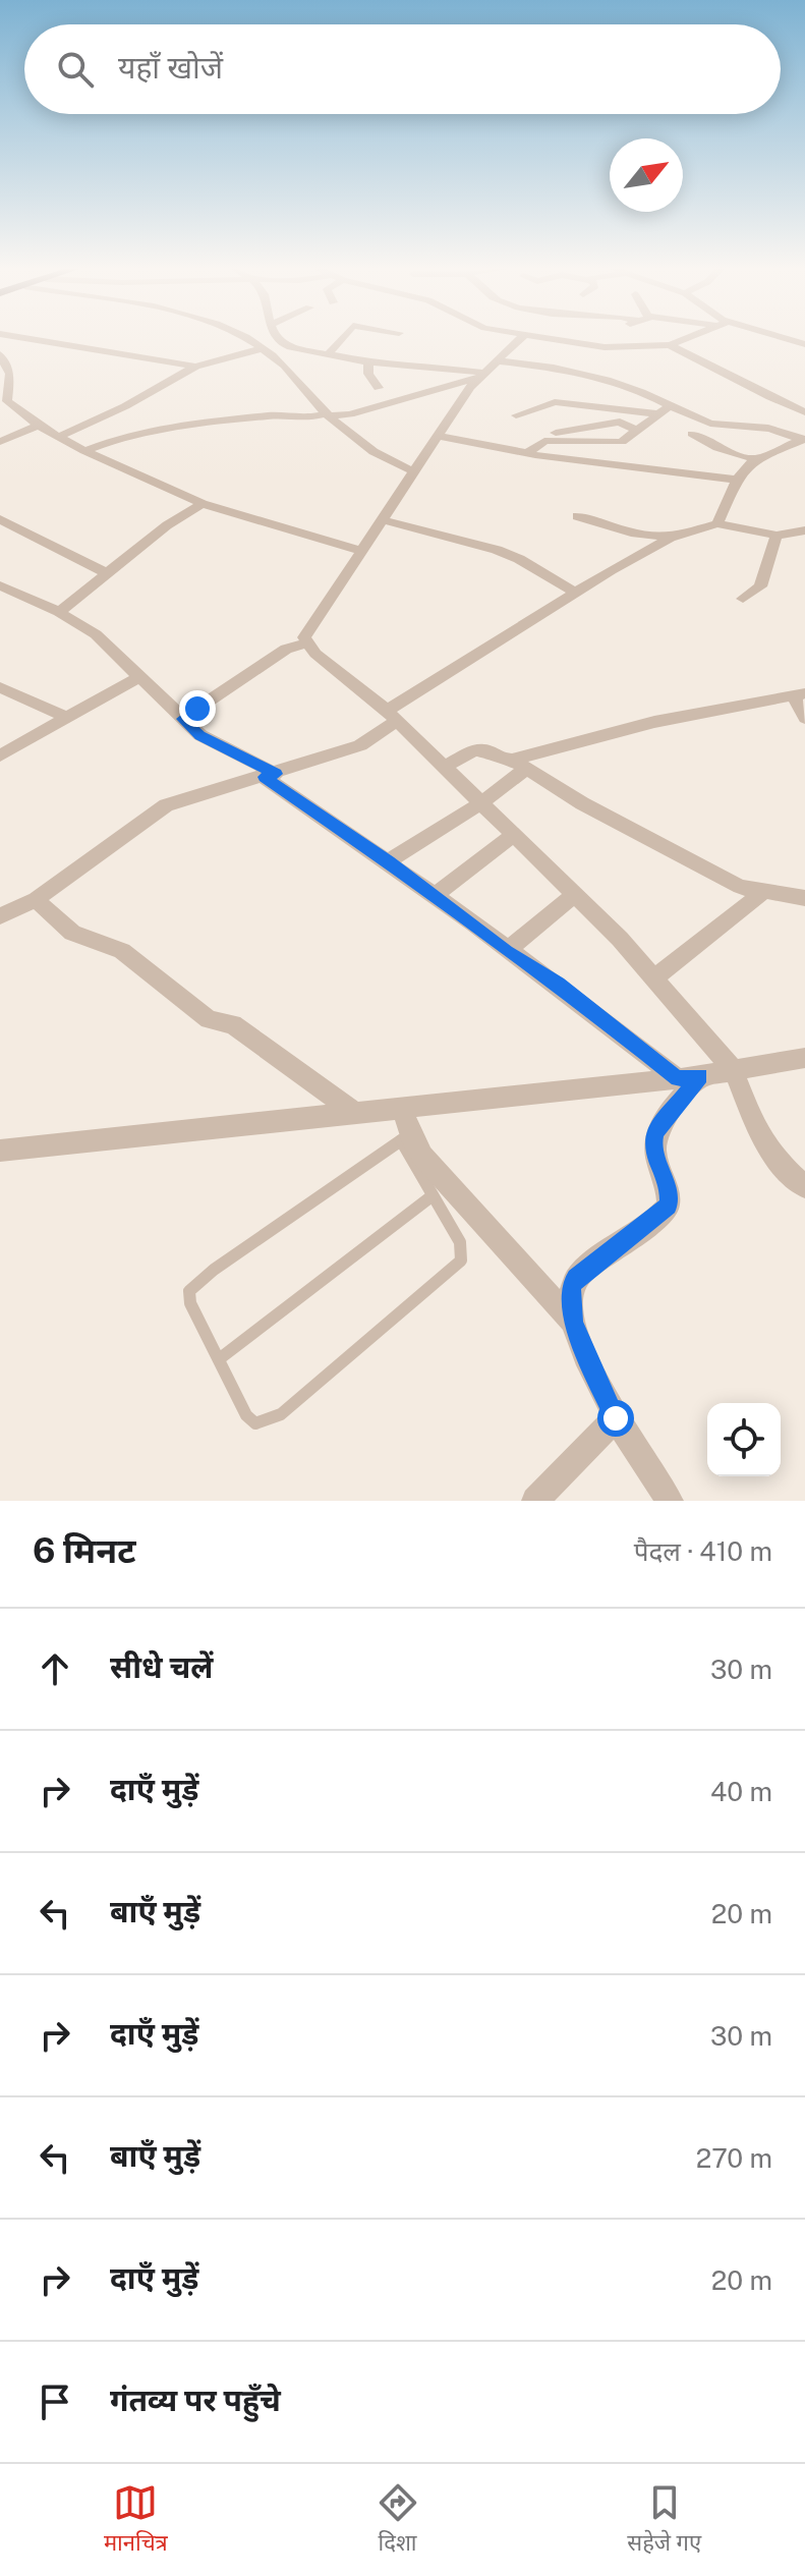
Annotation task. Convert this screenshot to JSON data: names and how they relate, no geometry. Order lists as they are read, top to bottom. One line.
{"north":"top right","page":{"search":"यहाँ खोजें","heading":["6 मिनट","पैदल · 410 m"],"list":[["सीधे चलें","30 m"],["दाएँ मुड़ें","40 m"],["बाएँ मुड़ें","20 m"],["दाएँ मुड़ें","30 m"],["बाएँ मुड़ें","270 m"],["दाएँ मुड़ें","20 m"],"गंतव्य पर पहुँचे"],"nav":["मानचित्र","दिशा","सहेजे गए"]}}
